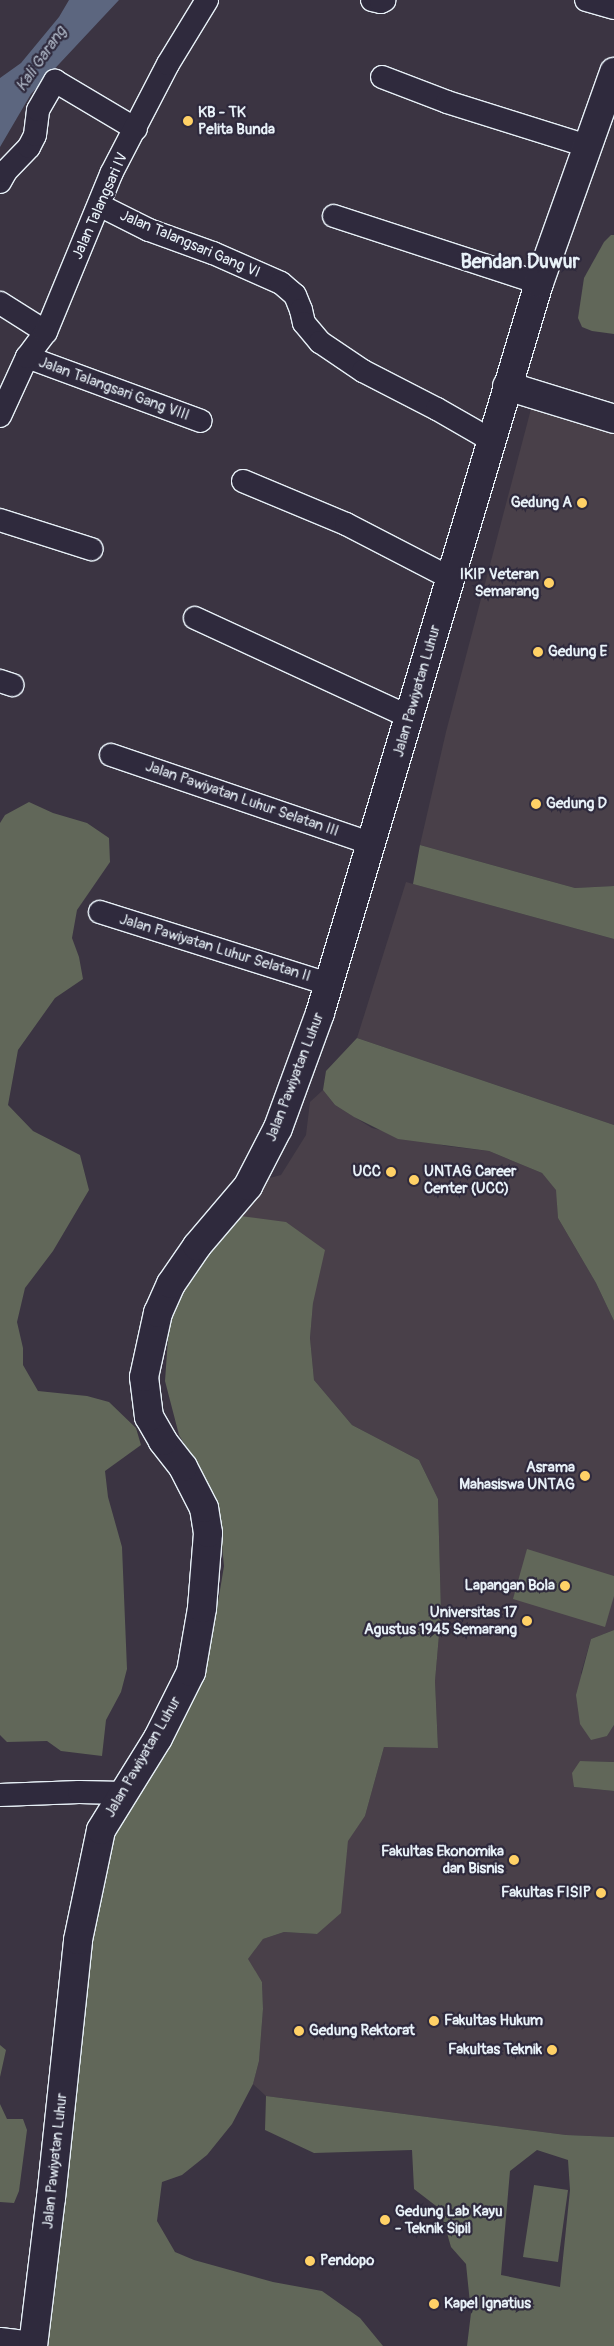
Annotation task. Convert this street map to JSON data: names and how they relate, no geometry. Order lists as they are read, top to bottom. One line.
{"streets":{"main road":["Jalan Pawiyatan Luhur"],"street":["Jalan Talangsari IV","Jalan Talangsari Gang VI","Jalan Talangsari Gang VIII","Jalan Pawiyatan Luhur Selatan III","Jalan Pawiyatan Luhur Selatan II"]},"crossings":[["Jalan Talangsari IV","Jalan Talangsari Gang VI"],["Jalan Talangsari IV","Jalan Talangsari Gang VIII"],["Jalan Talangsari Gang VI","Jalan Pawiyatan Luhur"],["Jalan Pawiyatan Luhur","Jalan Pawiyatan Luhur Selatan III"],["Jalan Pawiyatan Luhur","Jalan Pawiyatan Luhur Selatan II"]],"districts":["Bendan Duwur"],"water":["Kali Garang"],"places":["KB - TK Pelita Bunda","Gedung A","IKIP Veteran Semarang","Gedung E","Gedung D","UCC","UNTAG Career Center (UCC)","Asrama Mahasiswa UNTAG","Lapangan Bola","Universitas 17 Agustus 1945 Semarang","Fakultas Ekonomika dan Bisnis","Fakultas FISIP","Fakultas Hukum","Gedung Rektorat","Fakultas Teknik","Gedung Lab Kayu - Teknik Sipil","Pendopo","Kapel Ignatius"]}
